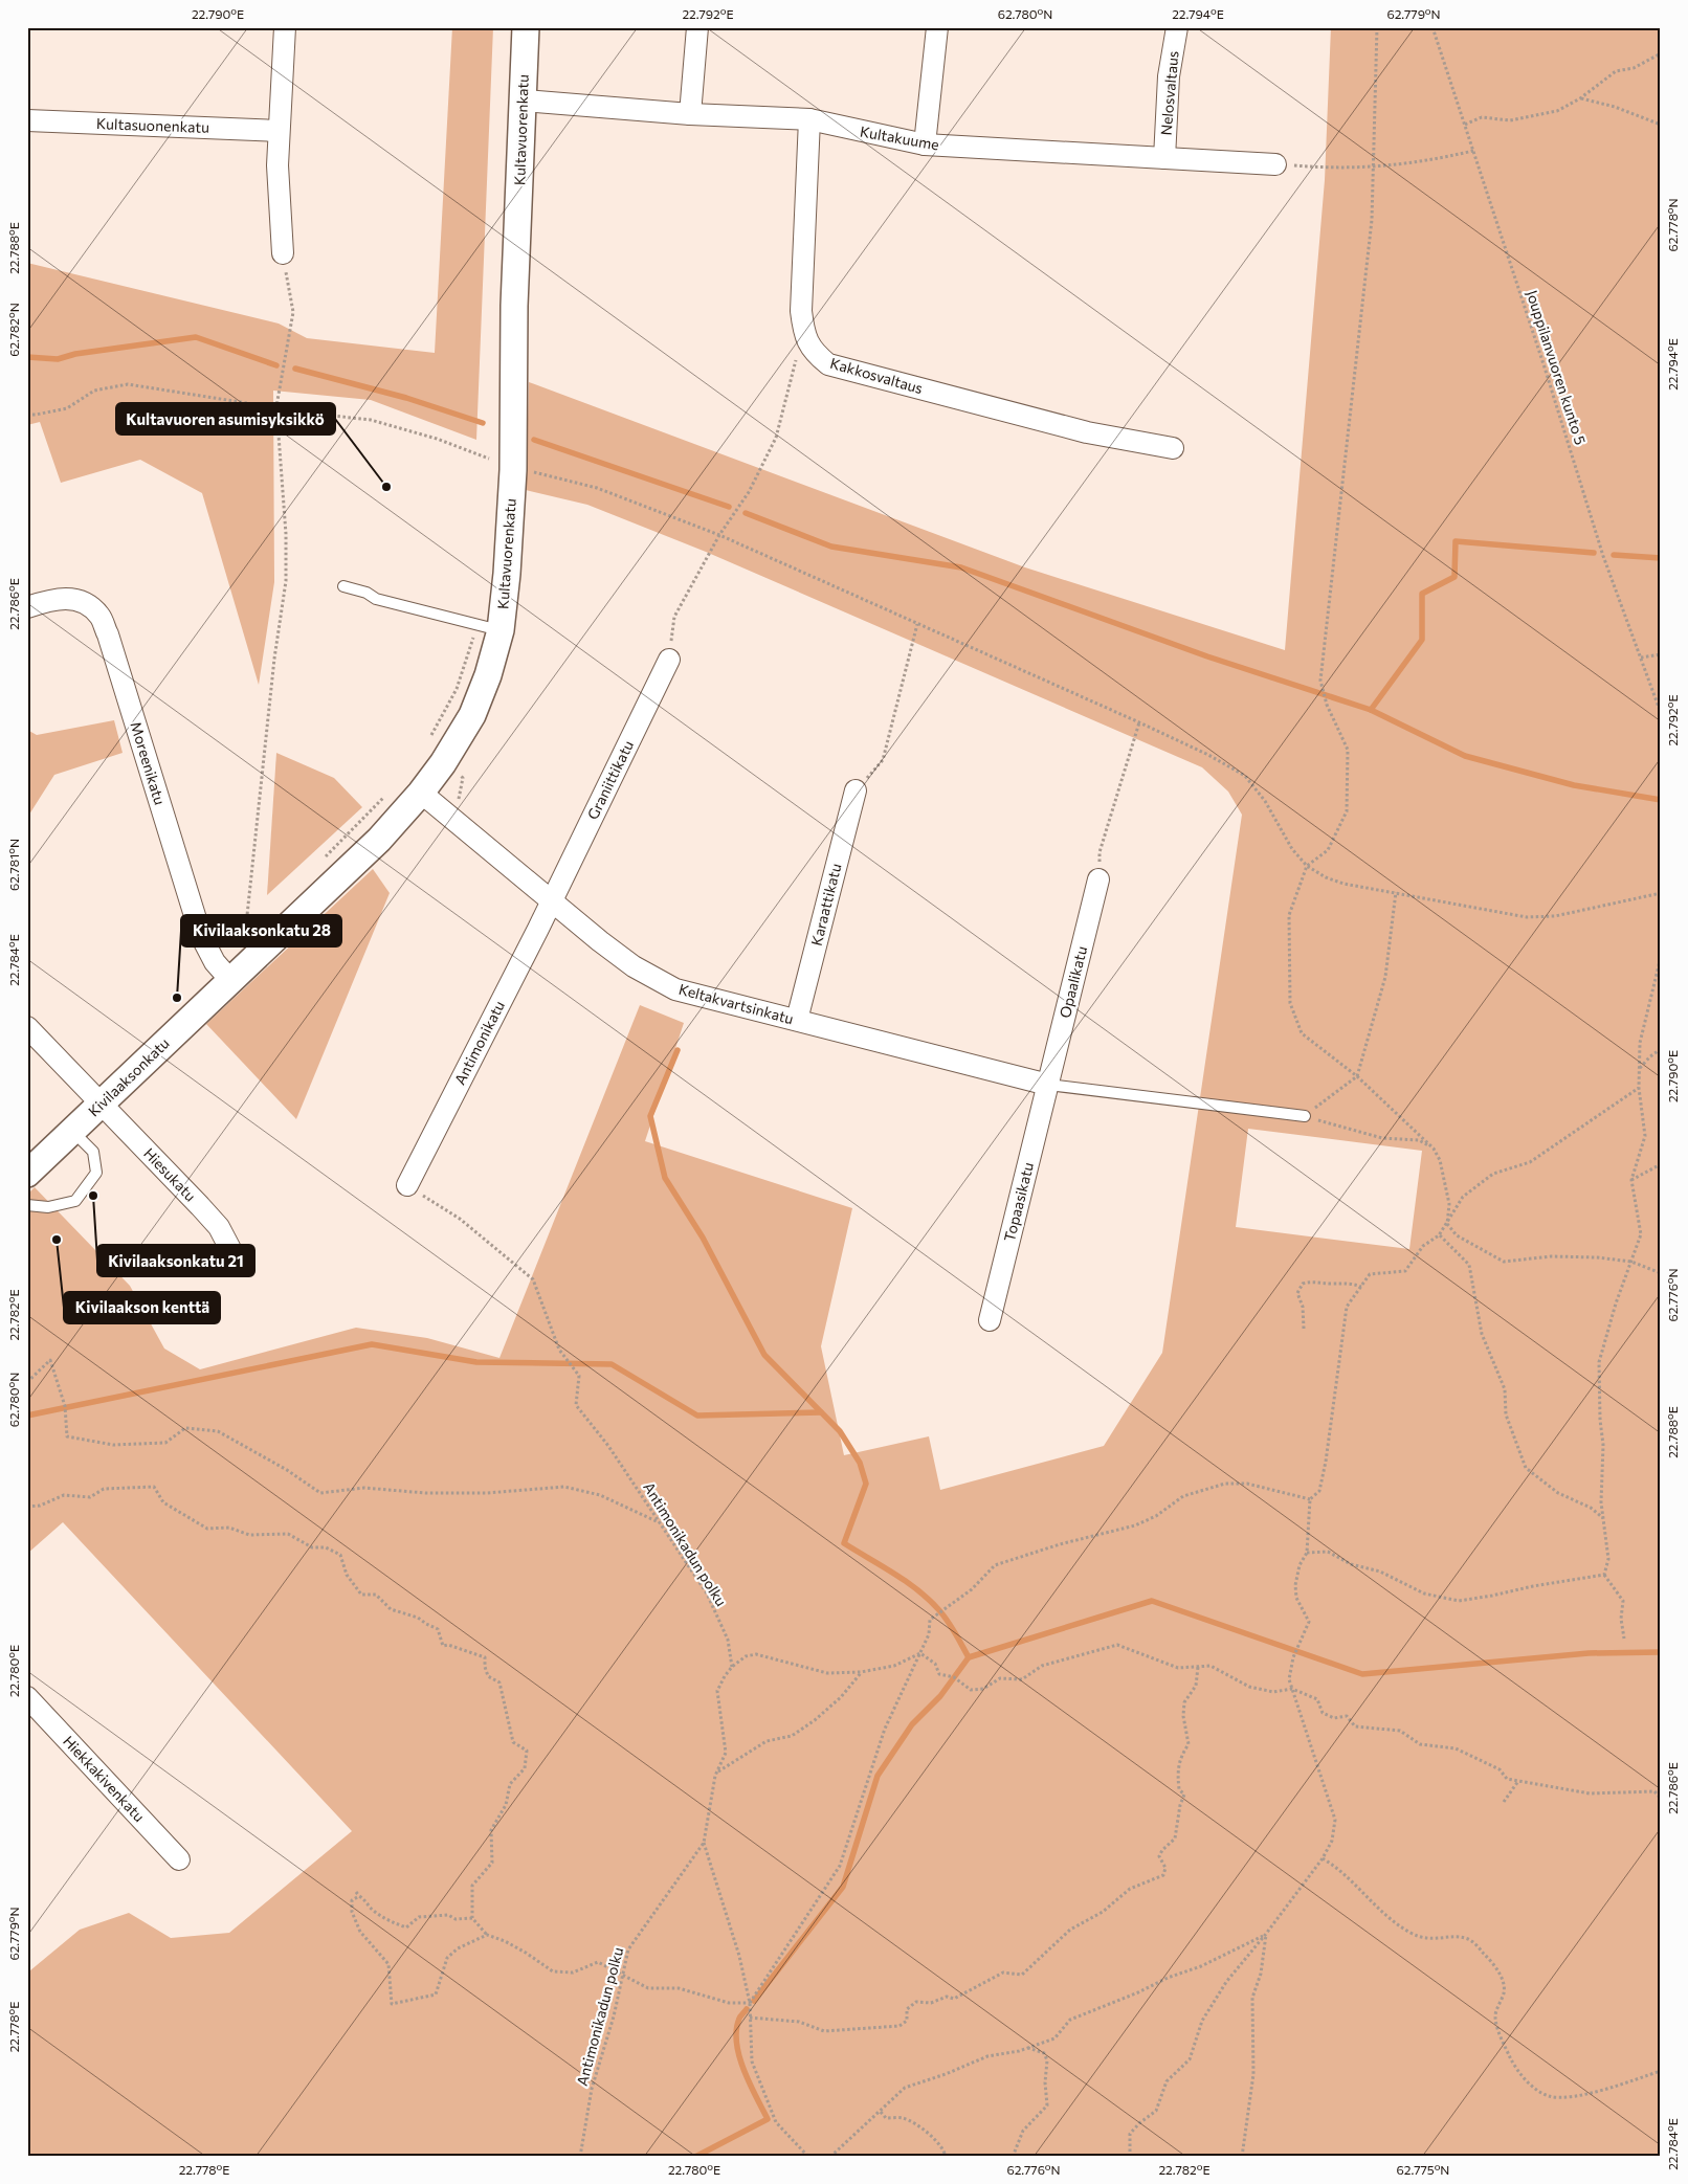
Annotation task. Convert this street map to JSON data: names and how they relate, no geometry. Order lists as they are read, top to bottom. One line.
{"streets":{"street":["Nelosvaltaus","Kultasuonenkatu","Kultavuorenkatu","Kultakuume","Kakkosvaltaus","Moreenikatu","Graniittikatu","Karaattikatu","Opaalikatu","Keltakvartsinkatu","Antimonikatu","Kivilaaksonkatu","Hiesukatu","Topaasikatu","Hiekkakivenkatu"],"path":["Jouppilanvuoren kunto 5","Antimonikadun polku"]},"crossings":[["Nelosvaltaus","Kultakuume"],["Kultavuorenkatu","Kultakuume"],["Kultavuorenkatu","Moreenikatu"],["Kultavuorenkatu","Keltakvartsinkatu"],["Kultavuorenkatu","Kivilaaksonkatu"],["Kultakuume","Kakkosvaltaus"],["Moreenikatu","Kivilaaksonkatu"],["Graniittikatu","Keltakvartsinkatu"],["Graniittikatu","Antimonikatu"],["Karaattikatu","Keltakvartsinkatu"],["Opaalikatu","Keltakvartsinkatu"],["Opaalikatu","Topaasikatu"],["Keltakvartsinkatu","Antimonikatu"],["Keltakvartsinkatu","Topaasikatu"],["Antimonikatu","Antimonikadun polku"],["Kivilaaksonkatu","Hiesukatu"]],"places":["Kultavuoren asumisyksikkö","Kivilaaksonkatu 28","Kivilaaksonkatu 21","Kivilaakson kenttä"],"coordinates":["22.790°E","22.792°E","62.780°N","22.794°E","62.779°N","62.778°N","22.788°E","62.782°N","22.786°E","62.781°N","22.784°E","62.776°N","22.782°E","22.780°E","22.778°E","62.775°N"]}
